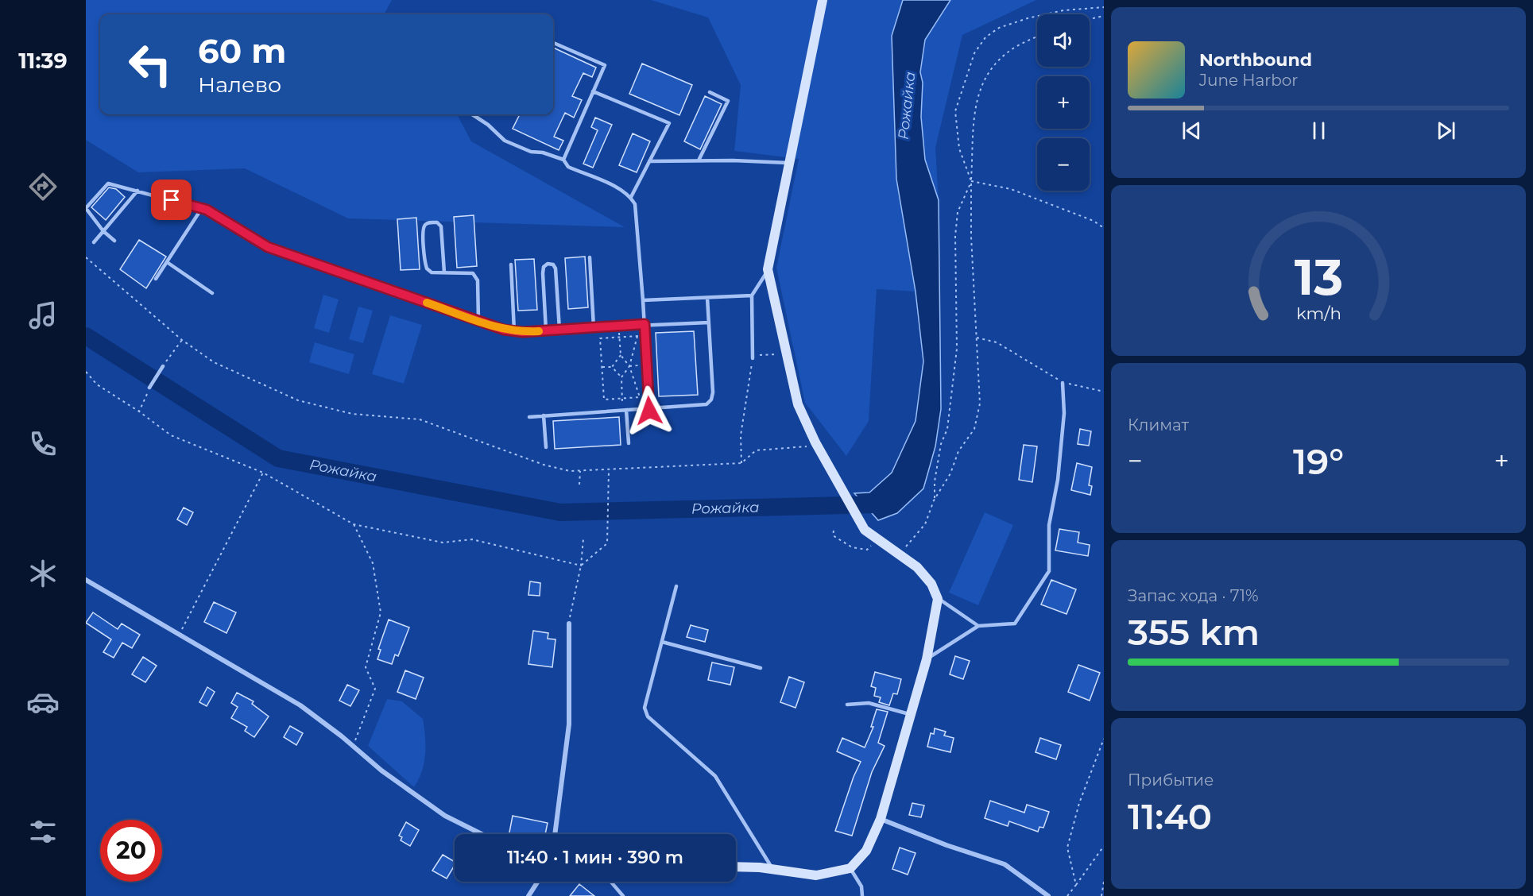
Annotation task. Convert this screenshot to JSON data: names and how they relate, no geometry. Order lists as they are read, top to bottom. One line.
{"water":["Рожайка"],"page":{"tabs":"11:39","map_buttons":["+","−"],"turn":["60 m","Налево"],"song":["Northbound","June Harbor"],"tile":["Климат",["Запас хода · 71%","355 km"],["Прибытие","11:40"]],"heat":["−","19°","+"],"limit":"20","trip":"11:40 · 1 мин · 390 m","gauge":["13","km/h"]}}
